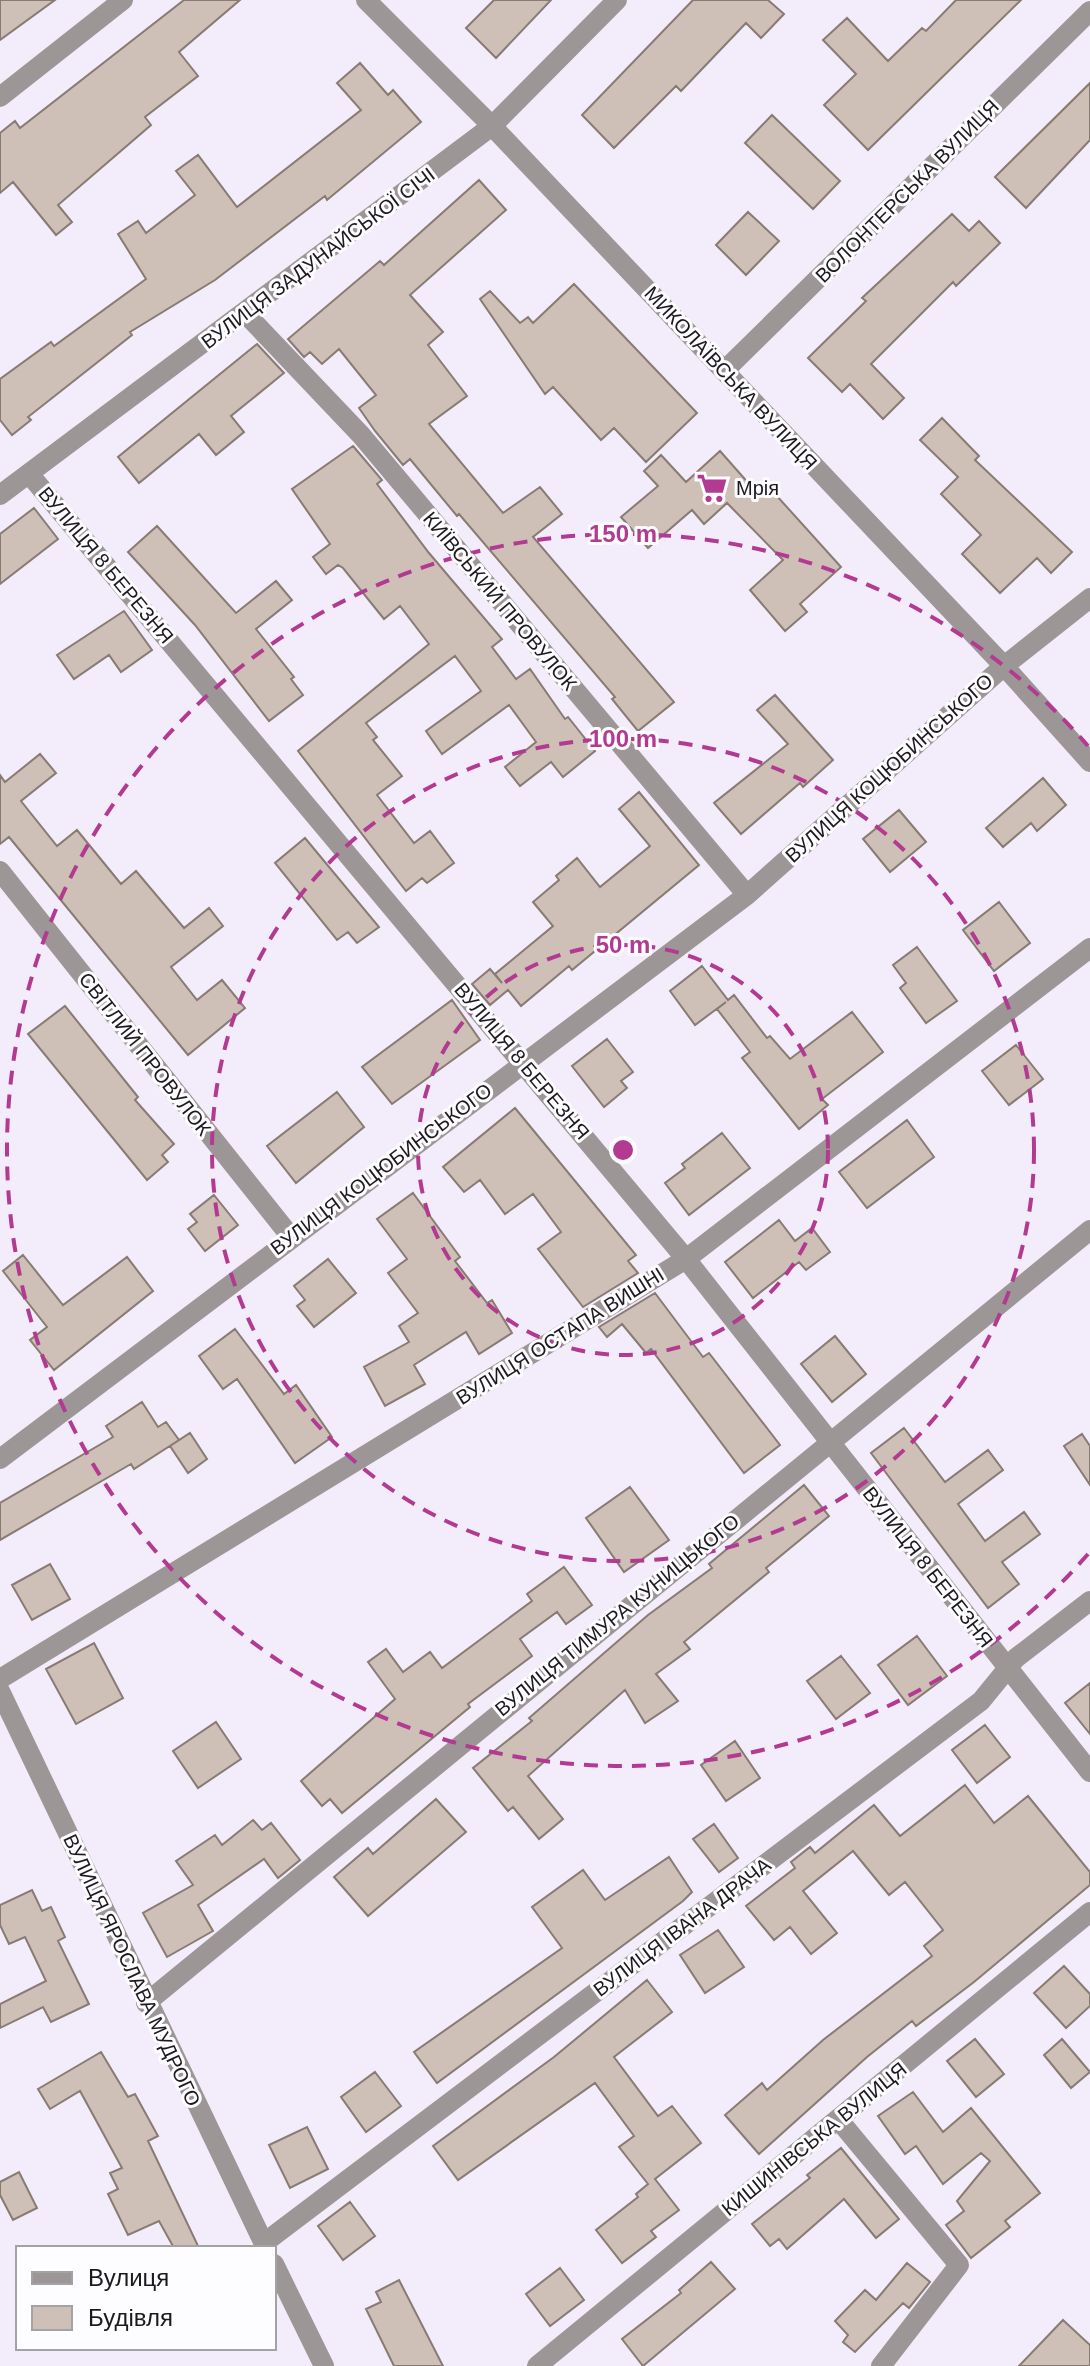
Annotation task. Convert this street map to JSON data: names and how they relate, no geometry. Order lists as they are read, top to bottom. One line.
{"streets":{"street":["ВОЛОНТЕРСЬКА ВУЛИЦЯ","ВУЛИЦЯ ЗАДУНАЙСЬКОЇ СІЧІ","МИКОЛАЇВСЬКА ВУЛИЦЯ","ВУЛИЦЯ 8 БЕРЕЗНЯ","КИЇВСЬКИЙ ПРОВУЛОК","ВУЛИЦЯ КОЦЮБИНСЬКОГО","СВІТЛИЙ ПРОВУЛОК","ВУЛИЦЯ ОСТАПА ВИШНІ","ВУЛИЦЯ ТИМУРА КУНИЦЬКОГО","ВУЛИЦЯ ІВАНА ДРАЧА","ВУЛИЦЯ ЯРОСЛАВА МУДРОГО","КИШИНІВСЬКА ВУЛИЦЯ"]},"crossings":[["ВОЛОНТЕРСЬКА ВУЛИЦЯ","МИКОЛАЇВСЬКА ВУЛИЦЯ"],["ВУЛИЦЯ ЗАДУНАЙСЬКОЇ СІЧІ","МИКОЛАЇВСЬКА ВУЛИЦЯ"],["ВУЛИЦЯ ЗАДУНАЙСЬКОЇ СІЧІ","ВУЛИЦЯ 8 БЕРЕЗНЯ"],["ВУЛИЦЯ ЗАДУНАЙСЬКОЇ СІЧІ","КИЇВСЬКИЙ ПРОВУЛОК"],["МИКОЛАЇВСЬКА ВУЛИЦЯ","ВУЛИЦЯ КОЦЮБИНСЬКОГО"],["ВУЛИЦЯ 8 БЕРЕЗНЯ","ВУЛИЦЯ КОЦЮБИНСЬКОГО"],["ВУЛИЦЯ 8 БЕРЕЗНЯ","ВУЛИЦЯ ОСТАПА ВИШНІ"],["ВУЛИЦЯ 8 БЕРЕЗНЯ","ВУЛИЦЯ ТИМУРА КУНИЦЬКОГО"],["ВУЛИЦЯ 8 БЕРЕЗНЯ","ВУЛИЦЯ ІВАНА ДРАЧА"],["КИЇВСЬКИЙ ПРОВУЛОК","ВУЛИЦЯ КОЦЮБИНСЬКОГО"],["ВУЛИЦЯ КОЦЮБИНСЬКОГО","СВІТЛИЙ ПРОВУЛОК"],["ВУЛИЦЯ ТИМУРА КУНИЦЬКОГО","ВУЛИЦЯ ЯРОСЛАВА МУДРОГО"],["ВУЛИЦЯ ІВАНА ДРАЧА","ВУЛИЦЯ ЯРОСЛАВА МУДРОГО"]],"places":{"supermarket":["Мрія"]},"legend":["Вулиця","Будівля"],"rings":["150 m","100 m","50 m"]}
